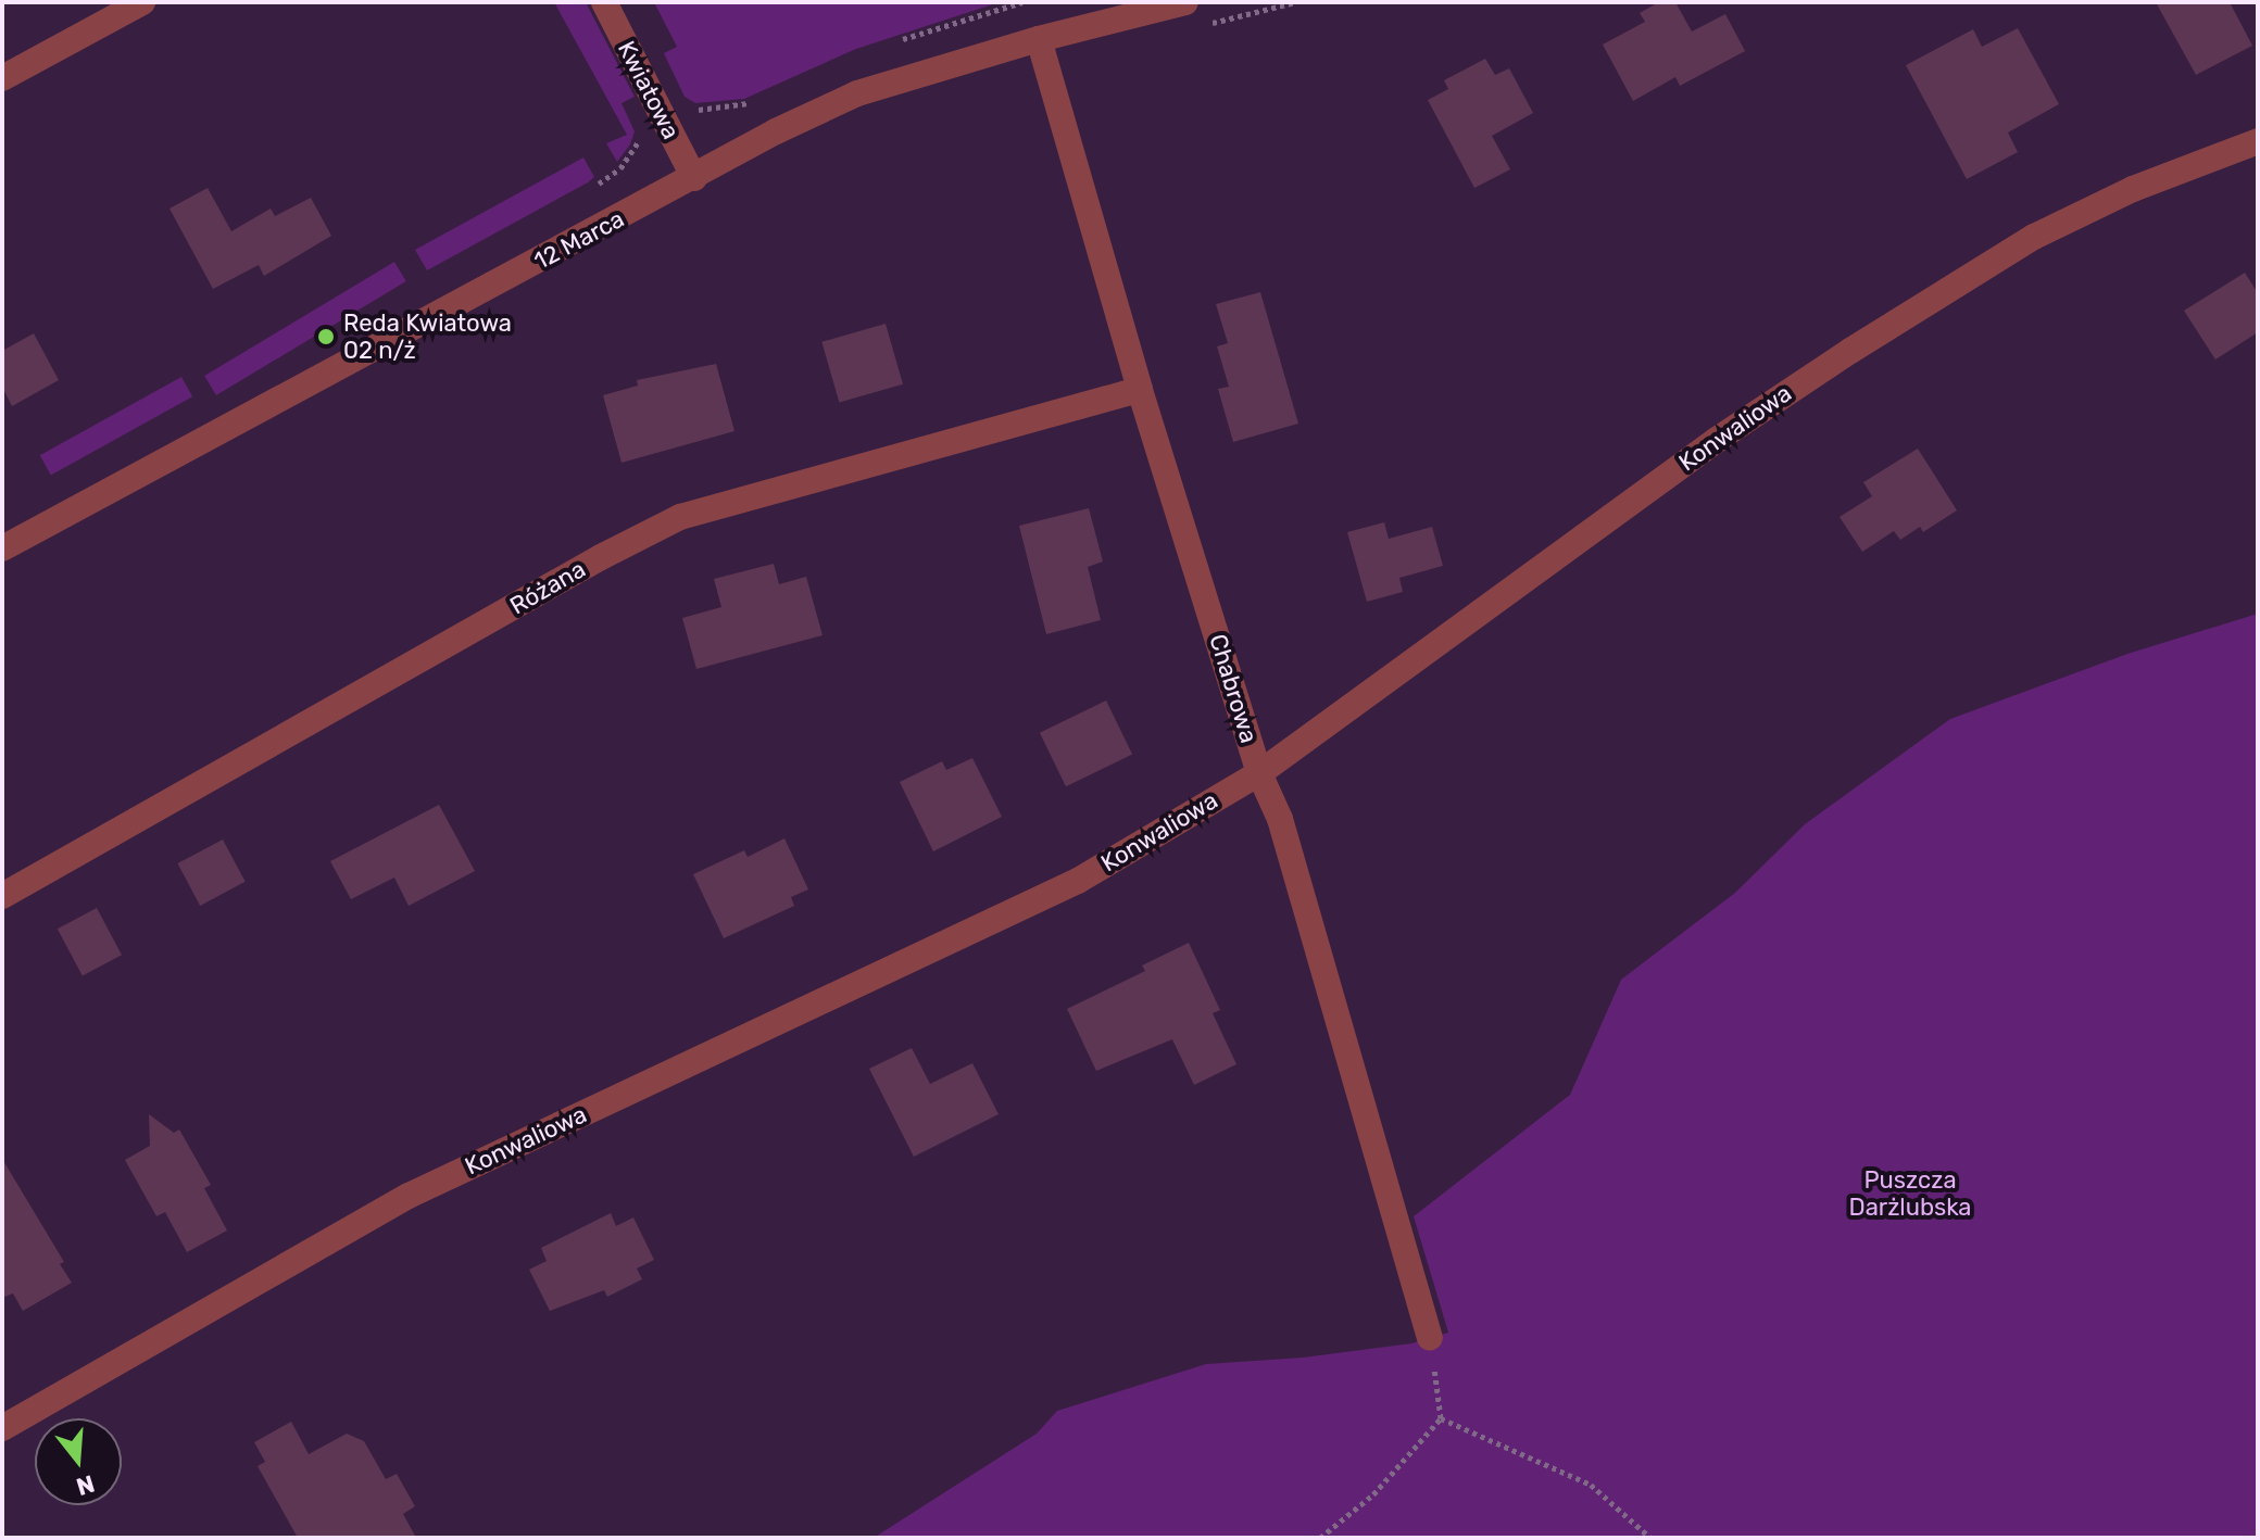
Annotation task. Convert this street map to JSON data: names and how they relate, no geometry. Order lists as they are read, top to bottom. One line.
{"streets":{"street":["Kwiatowa","12 Marca","Konwaliowa","Różana","Chabrowa"]},"crossings":[["Kwiatowa","12 Marca"],["12 Marca","Chabrowa"],["Konwaliowa","Chabrowa"],["Różana","Chabrowa"]],"parks":["Puszcza Darżlubska"],"places":["Reda Kwiatowa 02 n/ż"],"north":"bottom"}
